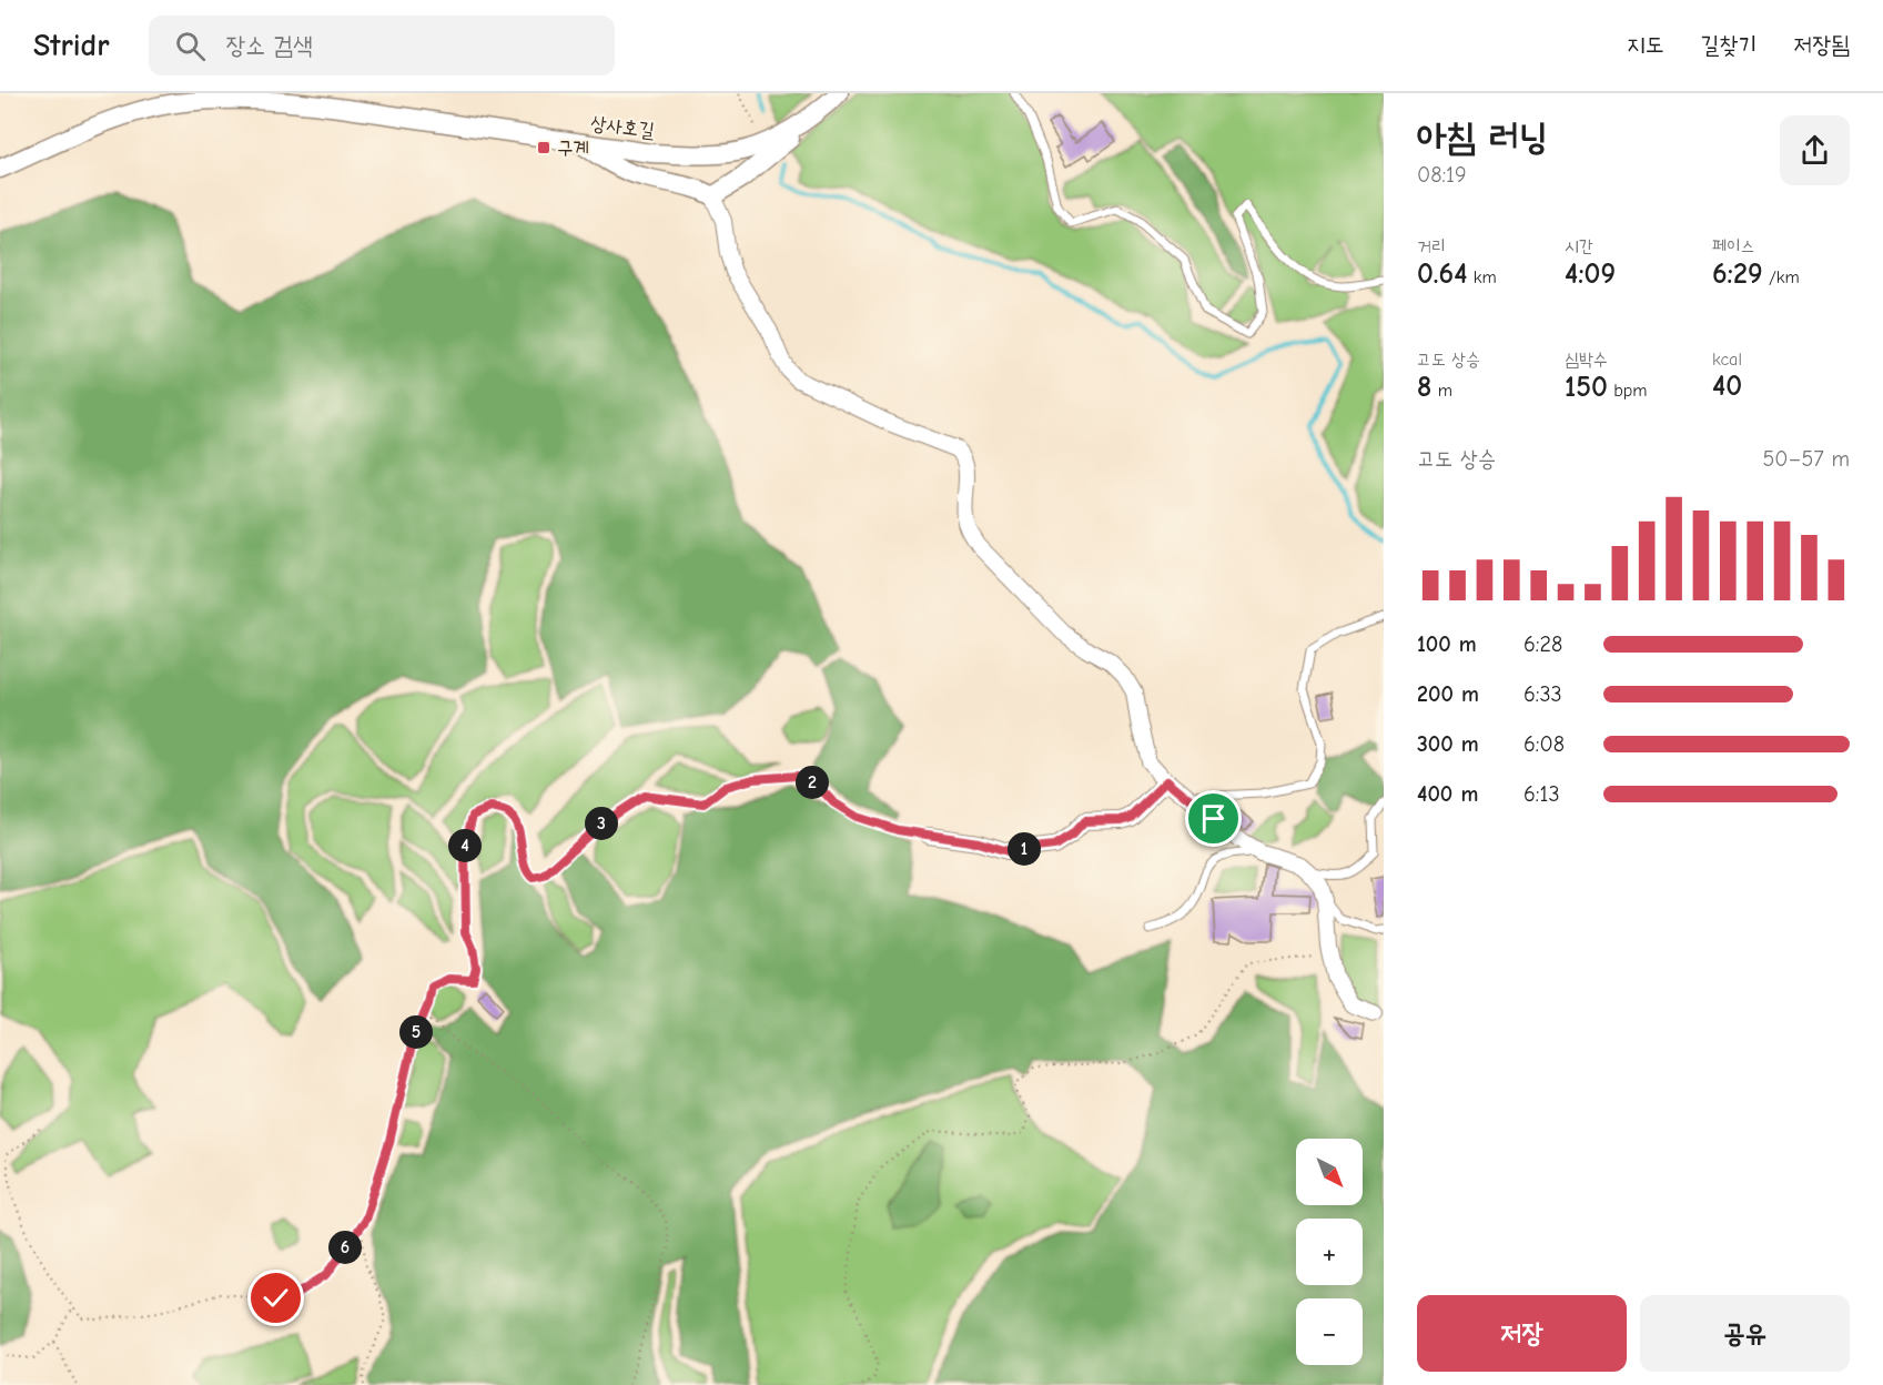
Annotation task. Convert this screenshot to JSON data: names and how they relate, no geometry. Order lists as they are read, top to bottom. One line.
{"streets":{"street":["상사호길"]},"places":{"transit":["구계"]},"north":"bottom right","page":{"header":"Stridr","search":"장소 검색","nav":["지도","길찾기","저장됨"],"heading":["아침 러닝","08:19"],"stats":[["거리","0.64 km"],["시간","4:09"],["페이스","6:29 /km"],["고도 상승","8 m"],["심박수","150 bpm"],["kcal","40"]],"chart":["고도 상승","50–57 m"],"list":[{"name":"100 m","note":"6:28"},{"name":"200 m","note":"6:33"},{"name":"300 m","note":"6:08"},{"name":"400 m","note":"6:13"}],"pins":["2","3","4","1","5","6"],"map_buttons":["+","−"],"buttons":["저장","공유"]}}
